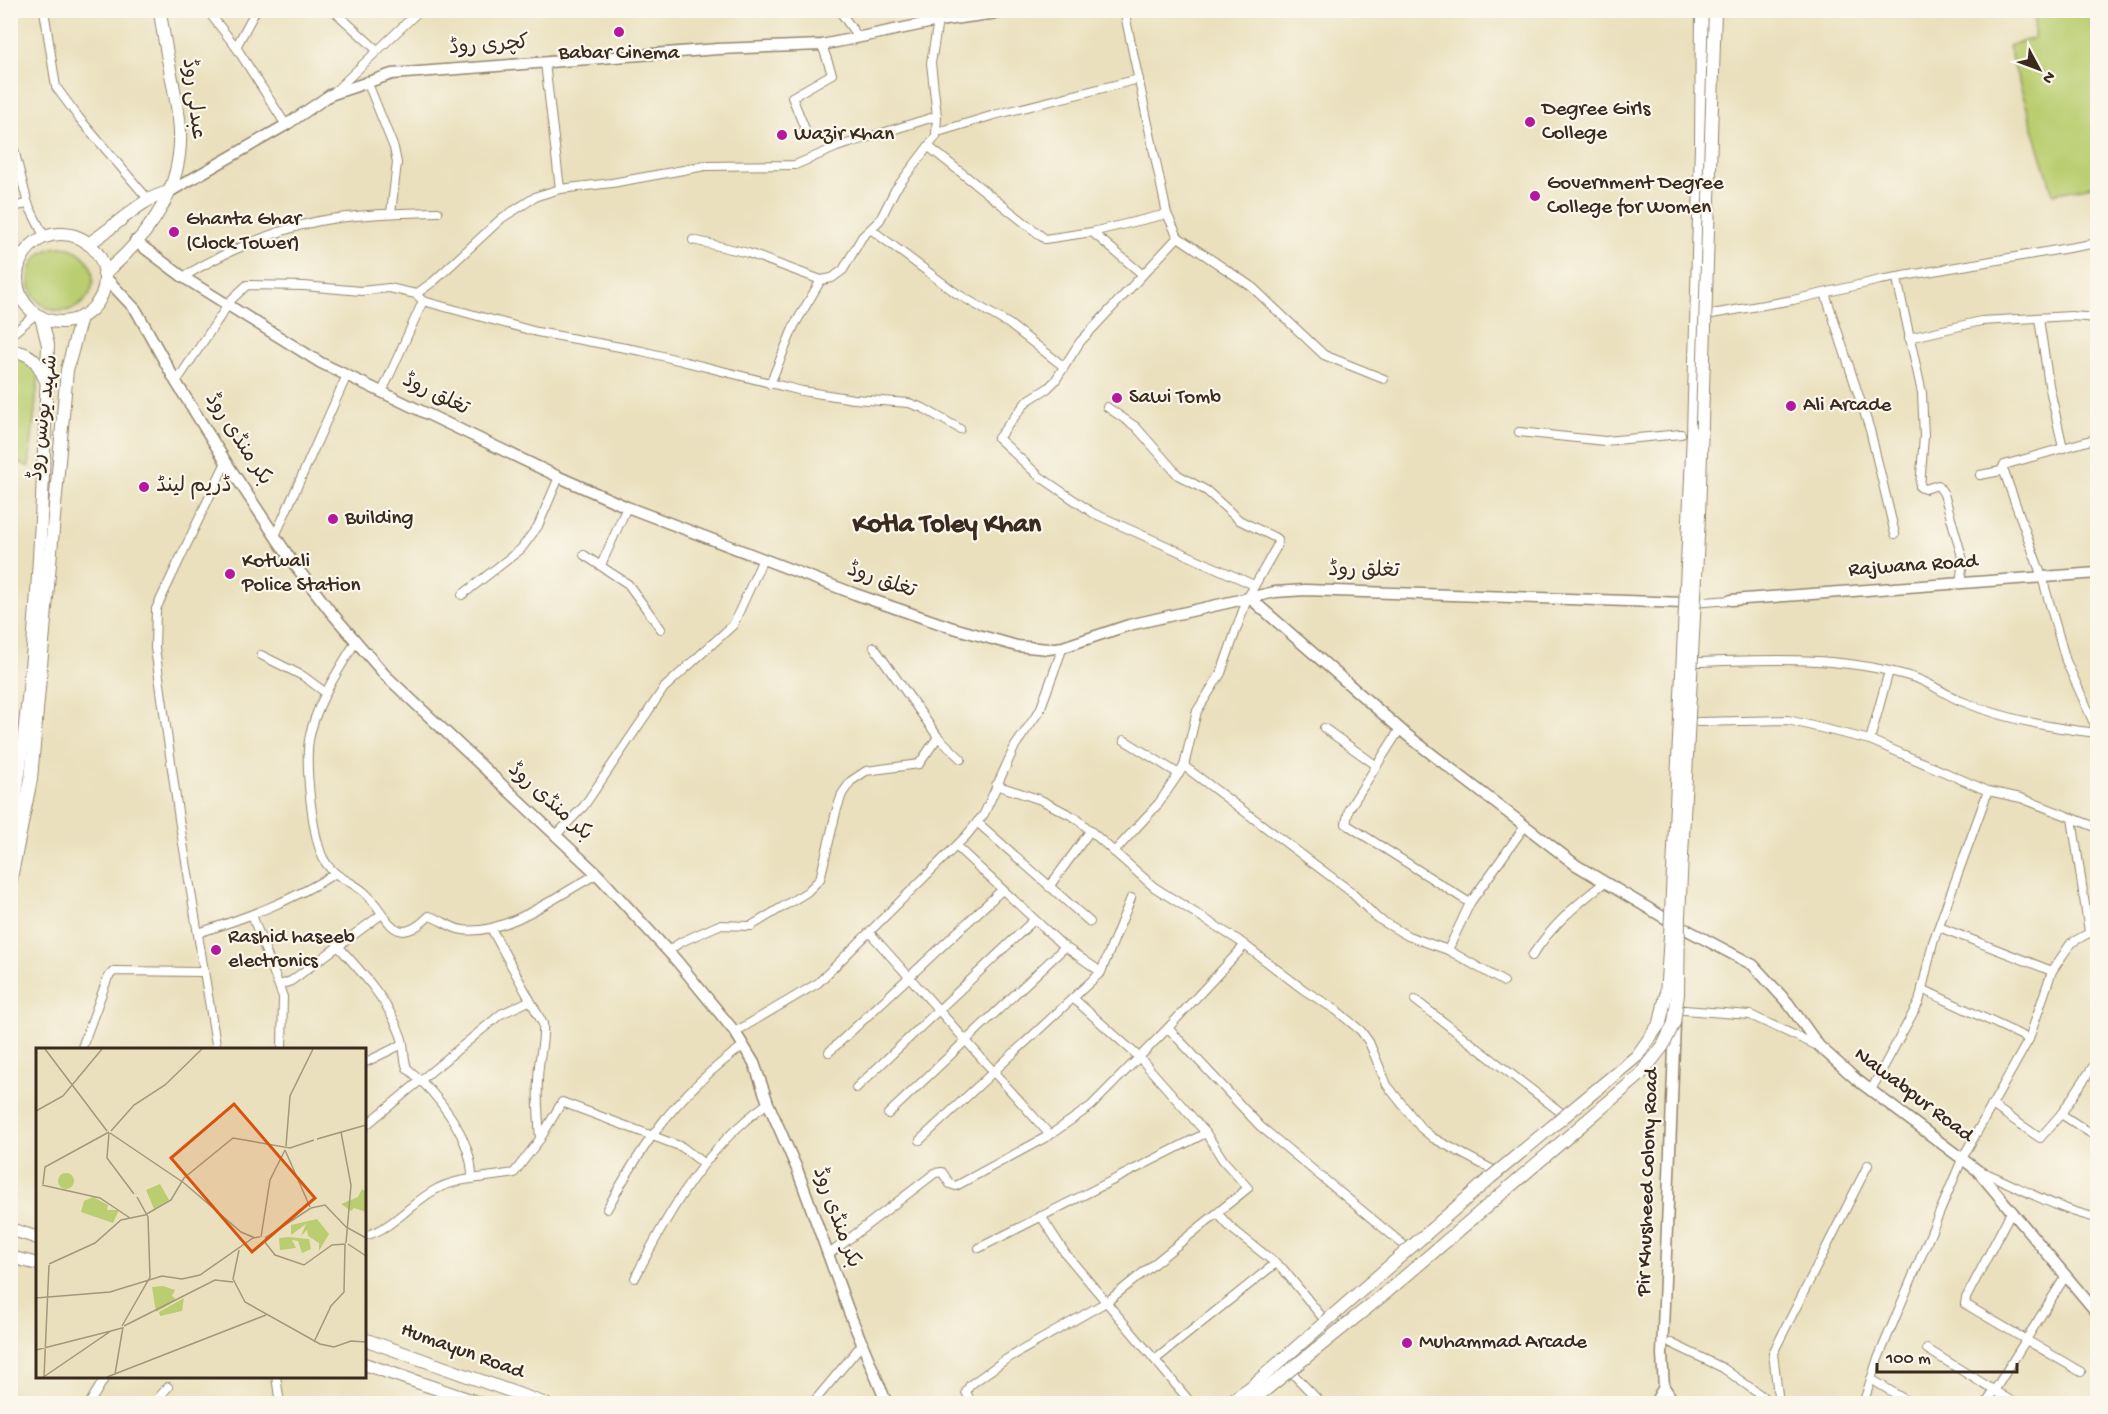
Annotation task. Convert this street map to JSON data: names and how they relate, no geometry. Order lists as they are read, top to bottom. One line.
{"streets":{"main road":["عبدلی روڈ","شہید یونس روڈ","Humayun Road"],"street":["کچری روڈ","تغلق روڈ","بکر منڈی روڈ","Rajwana Road","Nawabpur Road","Pir Khusheed Colony Road"]},"crossings":[["کچری روڈ","عبدلی روڈ"],["عبدلی روڈ","تغلق روڈ"],["عبدلی روڈ","شہید یونس روڈ"],["عبدلی روڈ","بکر منڈی روڈ"],["تغلق روڈ","Nawabpur Road"],["شہید یونس روڈ","بکر منڈی روڈ"]],"districts":["Kotla Toley Khan"],"places":["Babar Cinema","Degree Girls College","Wazir Khan","Government Degree College for Women","Ghanta Ghar (Clock Tower)","Sawi Tomb","Ali Arcade","ڈریم لینڈ","Building","Kotwali Police Station","Rashid haseeb electronics","Muhammad Arcade"],"scale_bar":"100 m","north":"bottom right"}
